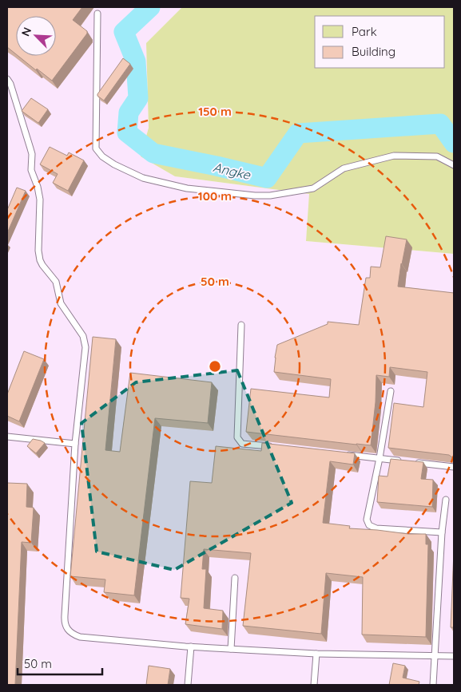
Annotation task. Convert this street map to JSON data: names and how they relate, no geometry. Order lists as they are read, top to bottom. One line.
{"water":["Angke"],"legend":["Park","Building"],"scale_bar":"50 m","north":"top left","rings":["150 m","100 m","50 m"]}
